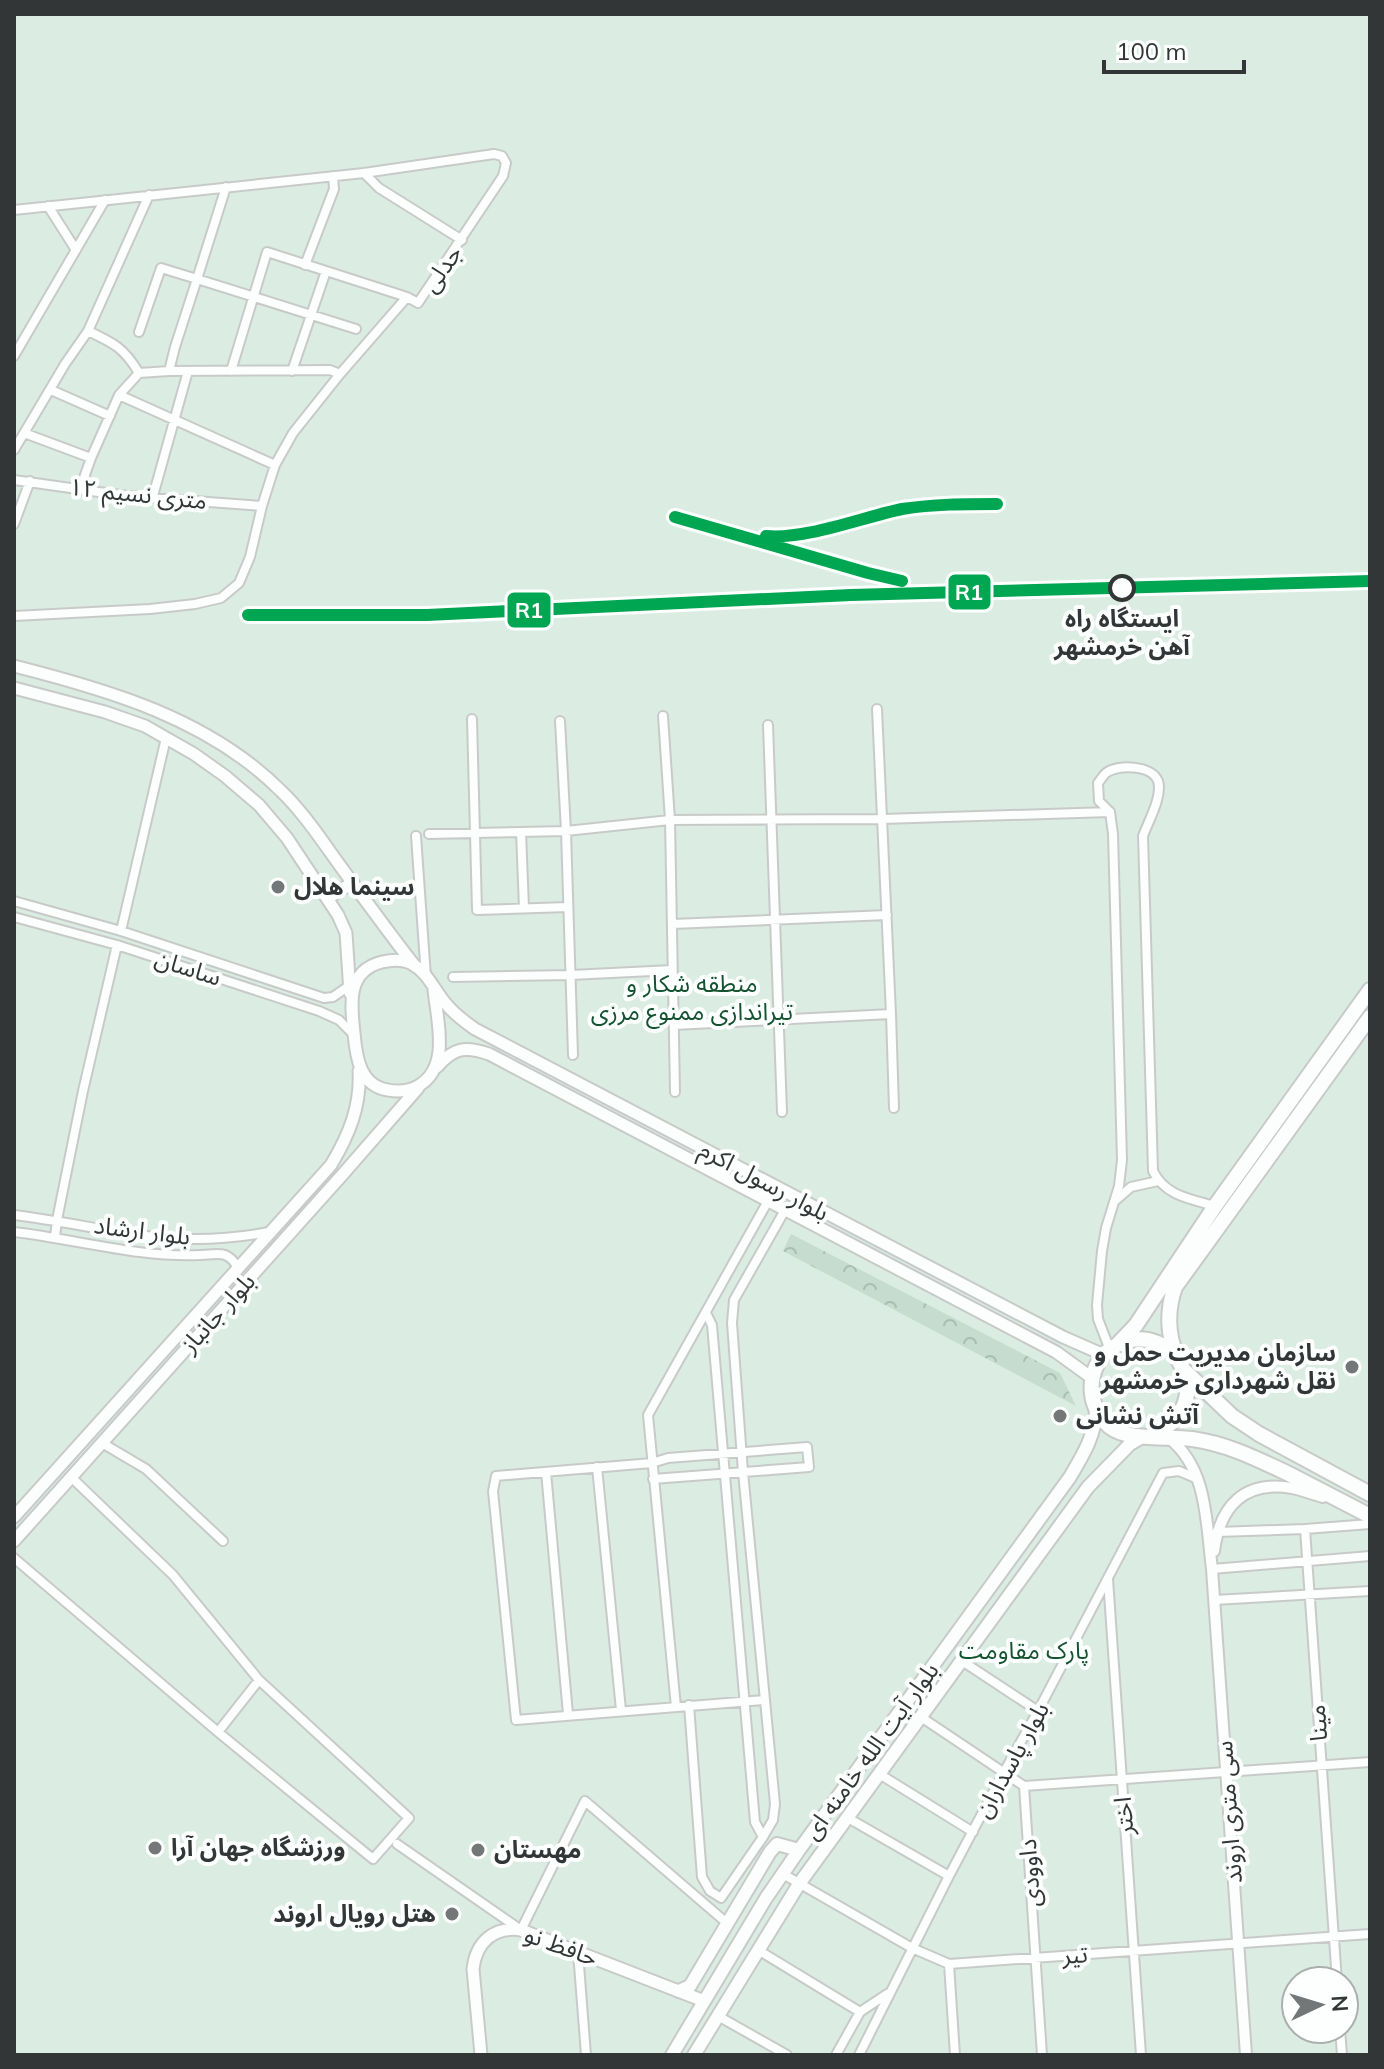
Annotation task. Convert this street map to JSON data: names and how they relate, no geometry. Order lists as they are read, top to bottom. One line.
{"streets":{"main road":["بلوار رسول اکرم","بلوار جانباز","بلوار آیت الله خامنه ای","حافظ نو"],"street":["جدلی","۱۲ متری نسیم","ساسان","بلوار ارشاد","مینا","بلوار پاسداران","سی متری اروند","اختر","داوودی","تیر"]},"crossings":[["جدلی","۱۲ متری نسیم"],["ساسان","بلوار رسول اکرم"],["ساسان","بلوار جانباز"],["بلوار رسول اکرم","بلوار جانباز"],["بلوار رسول اکرم","بلوار آیت الله خامنه ای"],["بلوار ارشاد","بلوار جانباز"],["مینا","تیر"],["بلوار آیت الله خامنه ای","حافظ نو"],["بلوار آیت الله خامنه ای","تیر"],["بلوار پاسداران","اختر"],["بلوار پاسداران","تیر"],["سی متری اروند","تیر"],["اختر","تیر"],["داوودی","تیر"]],"parks":["منطقه شکار و تیراندازی ممنوع مرزی","پارک مقاومت"],"places":["ایستگاه راه آهن خرمشهر","سینما هلال","سازمان مدیریت حمل و نقل شهرداری خرمشهر","آتش نشانی","ورزشگاه جهان آرا","مهستان","هتل رویال اروند"],"lines":["transit line R1"],"scale_bar":"100 m","north":"right"}
